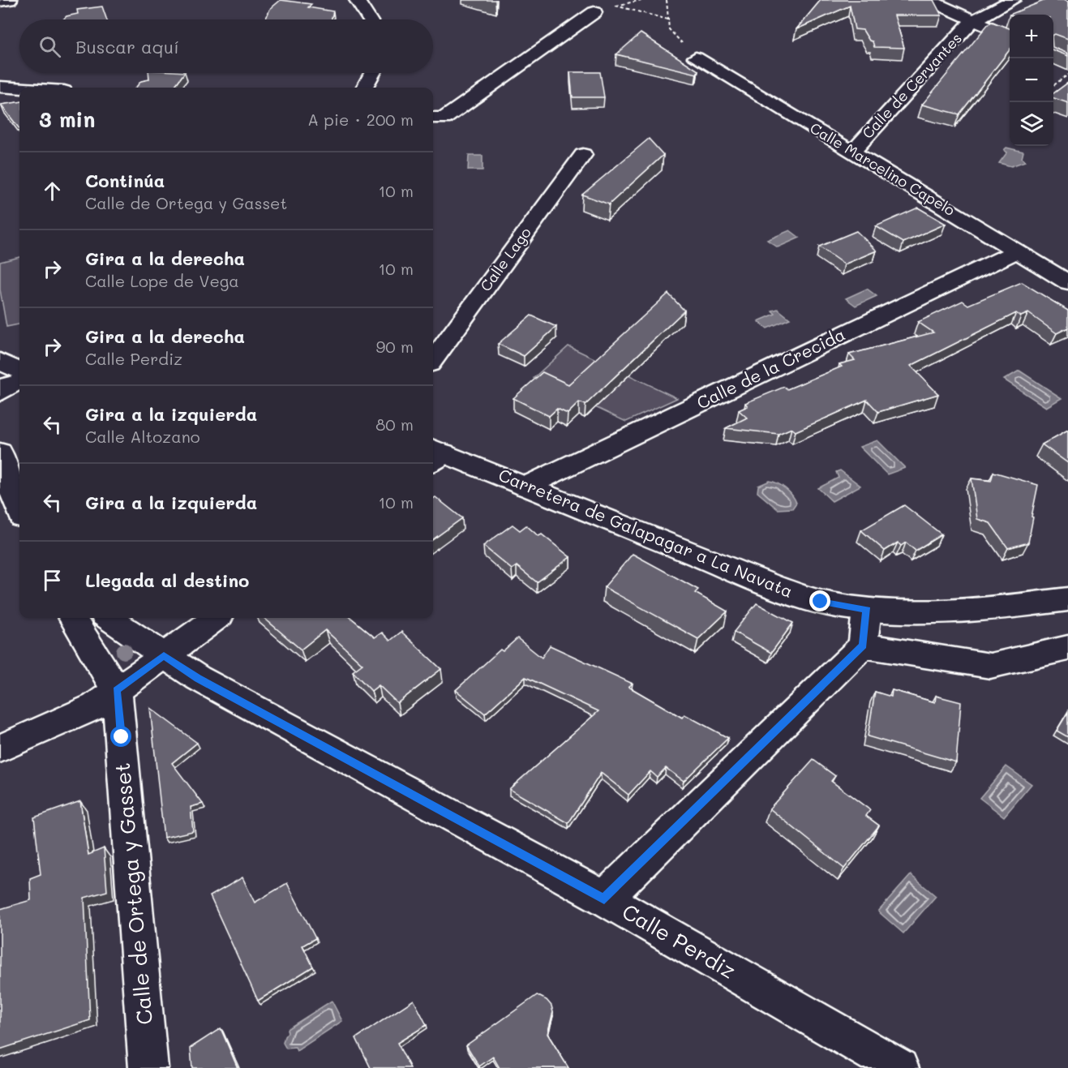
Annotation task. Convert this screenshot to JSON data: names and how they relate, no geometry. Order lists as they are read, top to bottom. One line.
{"streets":{"street":["Calle de Cervantes","Calle Marcelino Capelo","Calle Lago","Calle de la Crecida","Carretera de Galapagar a La Navata","Calle de Ortega y Gasset","Calle Perdiz"]},"crossings":[["Calle de Cervantes","Calle Marcelino Capelo"],["Calle Marcelino Capelo","Calle de la Crecida"],["Calle de la Crecida","Carretera de Galapagar a La Navata"]],"page":{"map_buttons":["+","−"],"search":"Buscar aquí","heading":["3 min","A pie · 200 m"],"list":[["Continúa","Calle de Ortega y Gasset","10 m"],["Gira a la derecha","Calle Lope de Vega","10 m"],["Gira a la derecha","Calle Perdiz","90 m"],["Gira a la izquierda","Calle Altozano","80 m"],["Gira a la izquierda","10 m"],"Llegada al destino"]}}
